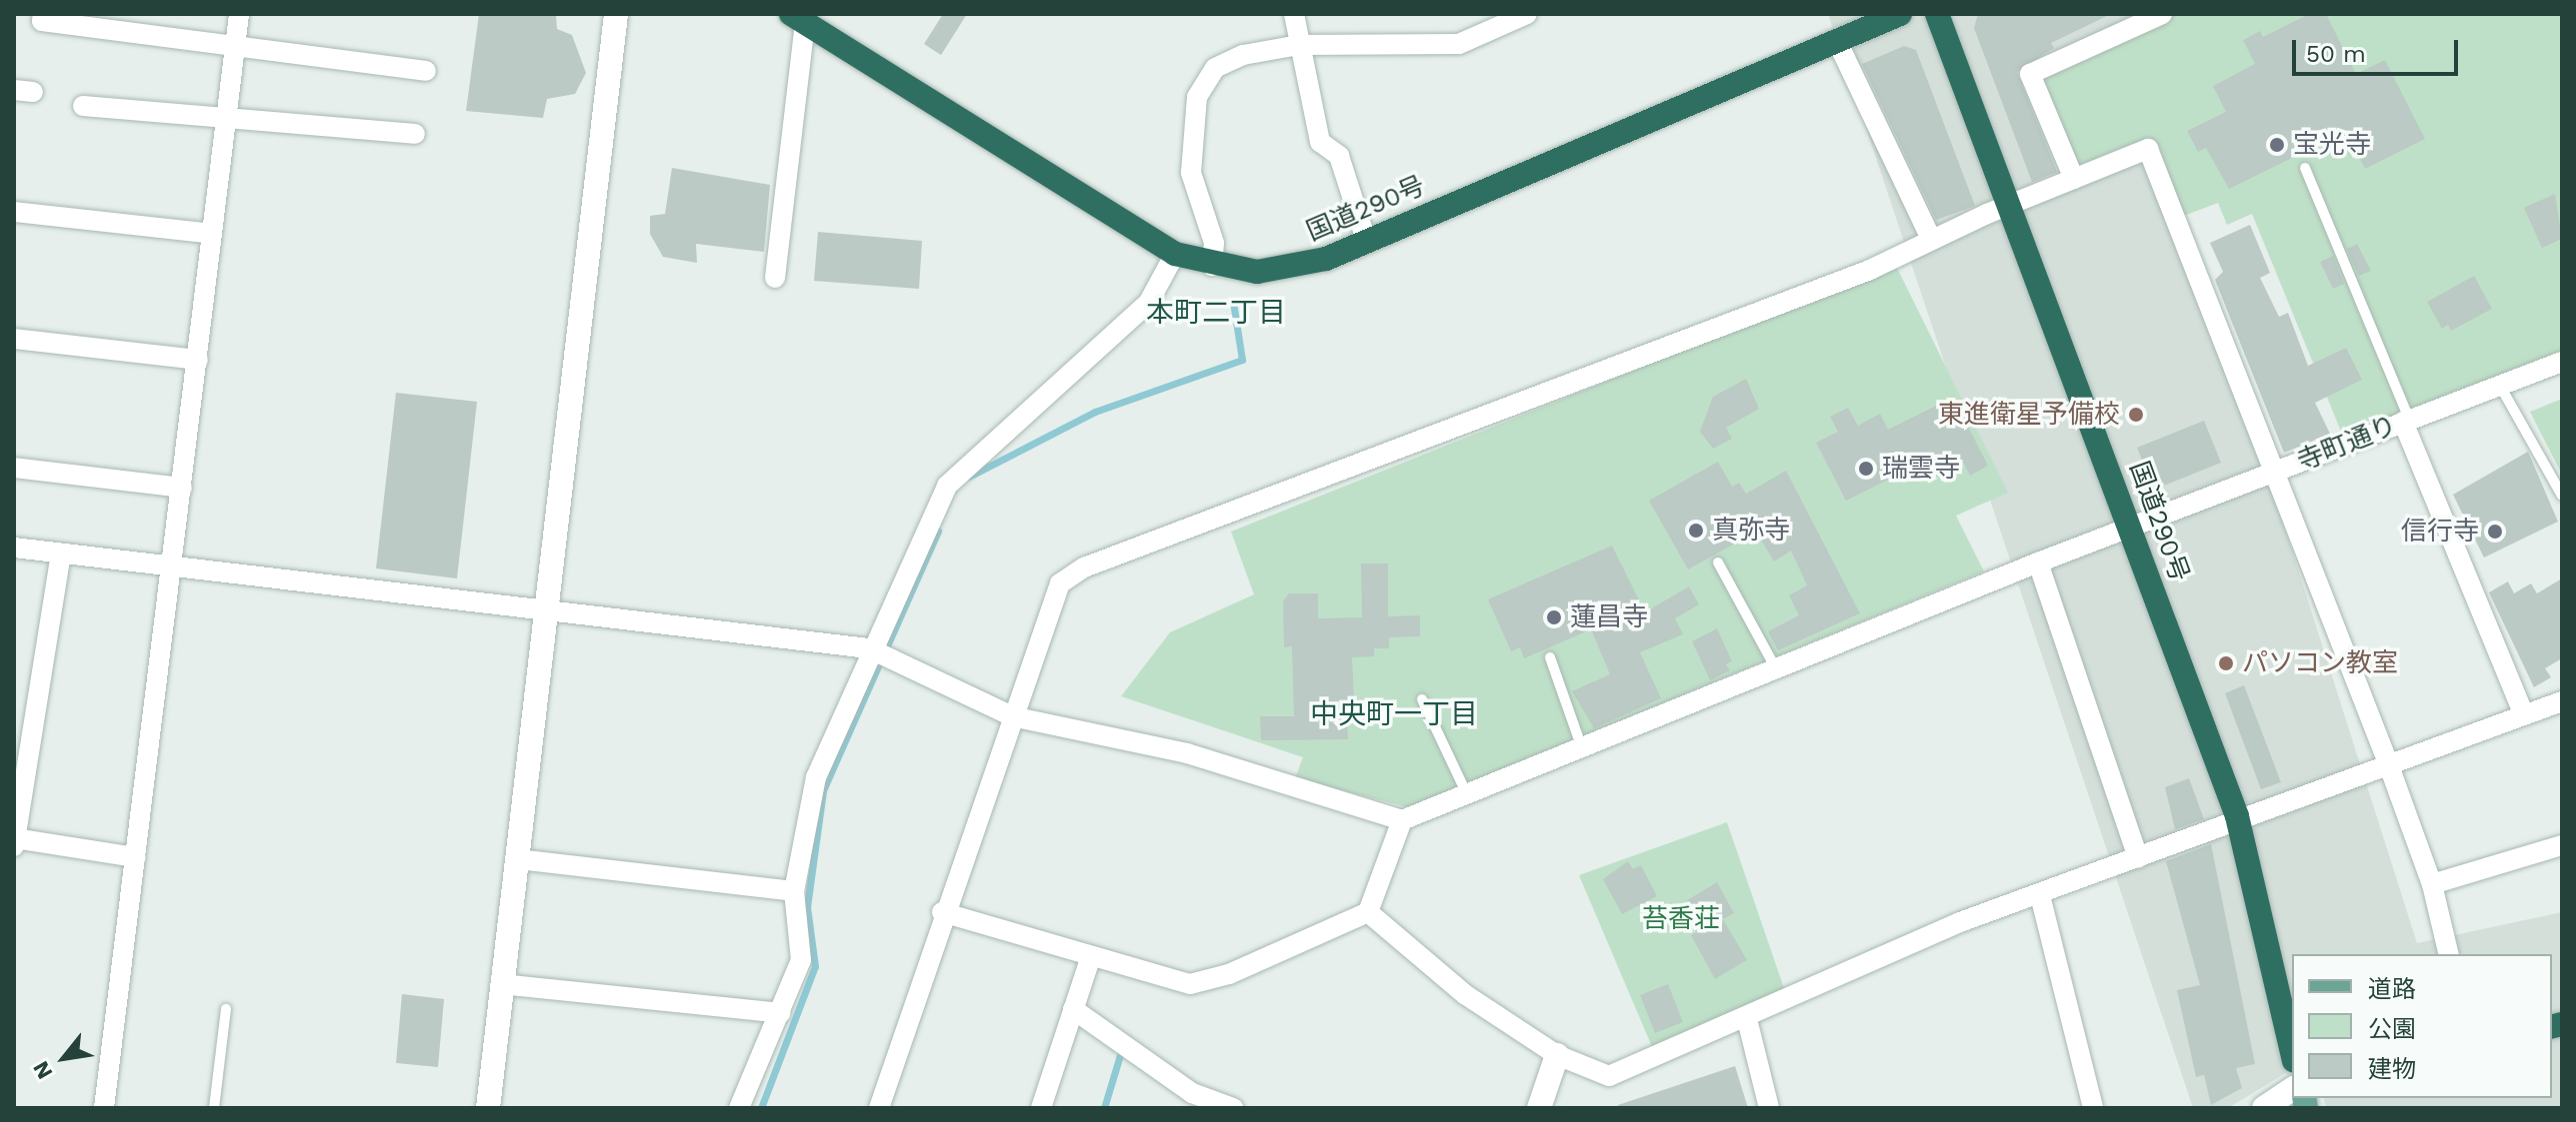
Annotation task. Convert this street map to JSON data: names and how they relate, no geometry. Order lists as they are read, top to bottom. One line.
{"streets":{"highway":["国道290号"],"street":["寺町通り"]},"crossings":[["国道290号","寺町通り"]],"districts":["本町二丁目","中央町一丁目"],"parks":["苔香荘"],"places":["宝光寺","東進衛星予備校","瑞雲寺","真弥寺","信行寺","蓮昌寺","パソコン教室"],"legend":["道路","公園","建物"],"scale_bar":"50 m","north":"bottom left"}
